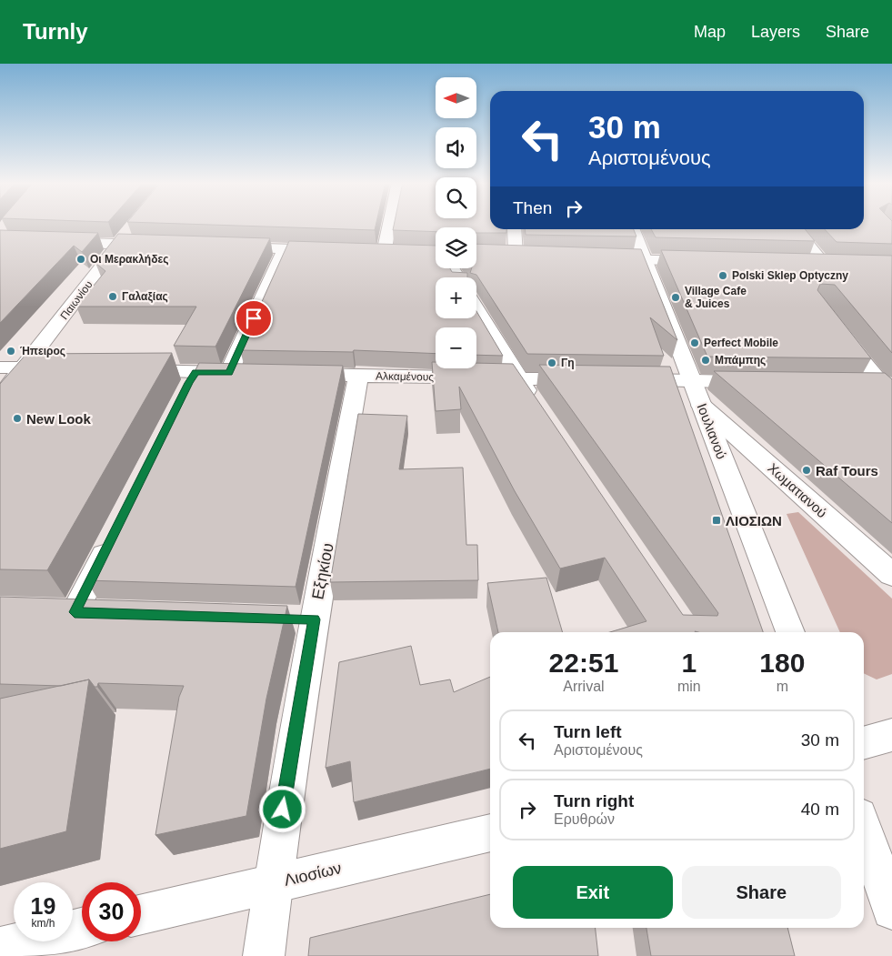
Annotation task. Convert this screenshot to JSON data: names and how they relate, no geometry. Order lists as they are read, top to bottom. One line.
{"streets":{"street":["Παιωνίου","Αλκαμένους","Ιουλιανού","Χωματιανού","Εξηκίου","Λιοσίων"]},"crossings":[["Αλκαμένους","Εξηκίου"],["Ιουλιανού","Χωματιανού"],["Εξηκίου","Λιοσίων"]],"places":{"other":["Οι Μερακλήδες","Polski Sklep Optyczny","Γαλαξίας","Village Cafe & Juices","Perfect Mobile","Ήπειρος","Μπάμπης","Γη","New Look","Raf Tours"],"transit":["ΛΙΟΣΙΩΝ"]},"north":"left","page":{"header":"Turnly","nav":["Map","Layers","Share"],"map_buttons":["+","−"],"turn":["30 m","Αριστομένους"],"then":"Then","eta":["22:51","Arrival","1","min","180","m"],"list":[{"name":"Turn left","note":"Αριστομένους","value":"30 m"},{"name":"Turn right","note":"Ερυθρών","value":"40 m"}],"buttons":["Exit","Share"],"speed":"19 km/h","limit":"30"}}
